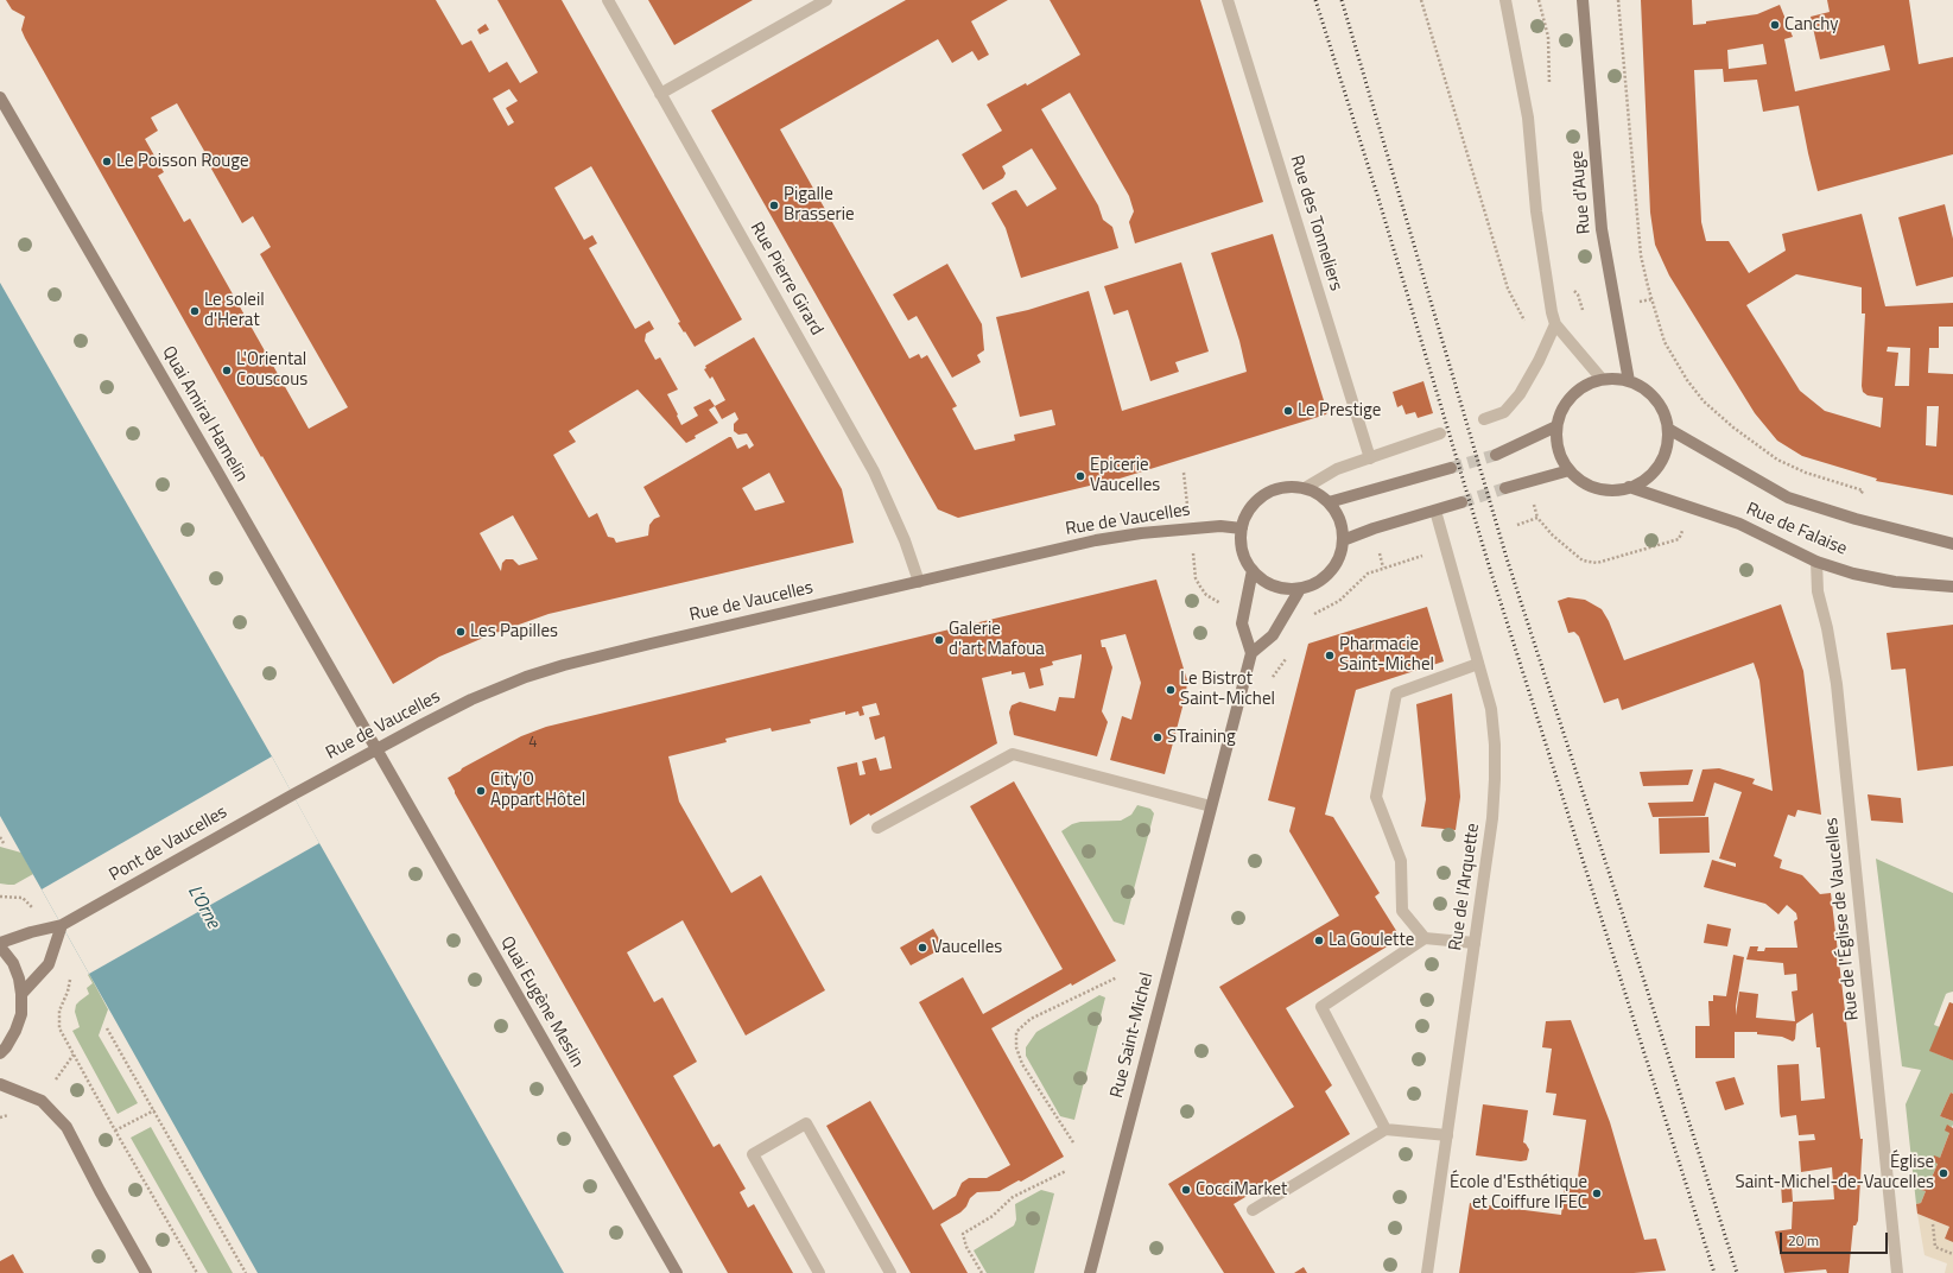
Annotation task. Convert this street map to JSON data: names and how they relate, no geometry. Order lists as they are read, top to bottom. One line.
{"streets":{"main road":["Rue d'Auge","Quai Amiral Hamelin","Rue de Vaucelles","Rue de Falaise","Pont de Vaucelles","Quai Eugène Meslin","Rue Saint-Michel"],"street":["Rue des Tonneliers","Rue Pierre Girard","Rue de l'Arquette","Rue de l'Église de Vaucelles"]},"crossings":[["Rue d'Auge","Rue de Falaise"],["Rue Pierre Girard","Rue de Vaucelles"],["Quai Amiral Hamelin","Rue de Vaucelles"],["Quai Amiral Hamelin","Quai Eugène Meslin"],["Rue de Vaucelles","Pont de Vaucelles"],["Rue de Vaucelles","Quai Eugène Meslin"],["Rue de Falaise","Rue de l'Église de Vaucelles"]],"water":["L'Orne"],"places":["Canchy","Le Poisson Rouge","Pigalle Brasserie","Le soleil d'Herat","L'Oriental Couscous","Le Prestige","Epicerie Vaucelles","Les Papilles","Galerie d'art Mafoua","Pharmacie Saint-Michel","Le Bistrot Saint-Michel","STraining","City'O Appart Hôtel","La Goulette","Vaucelles","Église Saint-Michel-de-Vaucelles","CocciMarket","École d'Esthétique et Coiffure IFEC"],"house_numbers":["4"],"scale_bar":"20 m"}
